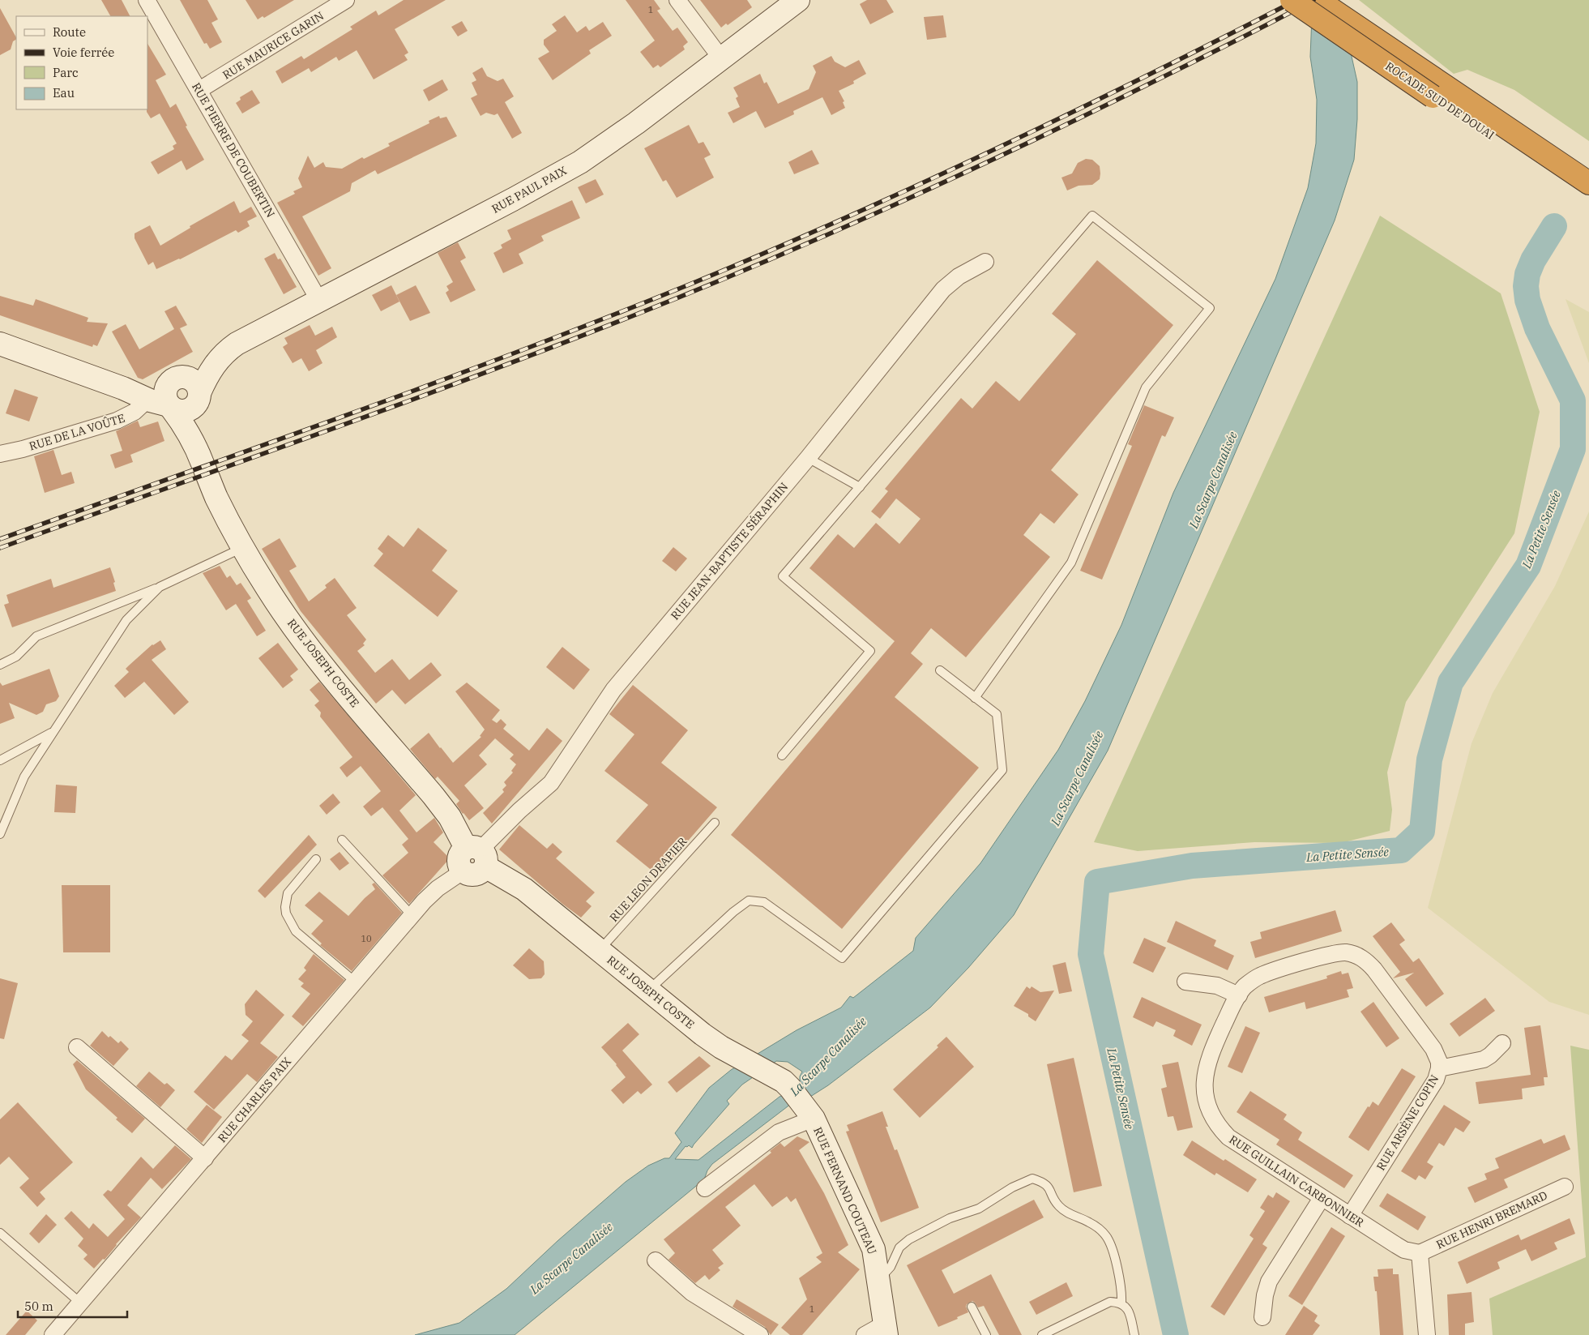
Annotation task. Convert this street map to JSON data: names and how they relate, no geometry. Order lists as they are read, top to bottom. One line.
{"streets":{"highway":["ROCADE SUD DE DOUAI"],"street":["RUE MAURICE GARIN","RUE PIERRE DE COUBERTIN","RUE PAUL PAIX","RUE DE LA VOÛTE","RUE JEAN-BAPTISTE SÉRAPHIN","RUE JOSEPH COSTE","RUE CHARLES PAIX","RUE ARSÈNE COPIN","RUE GUILLAIN CARBONNIER","RUE FERNAND COUTEAU","RUE HENRI BREMARD"],"lane":["RUE LEON DRAPIER"]},"crossings":[["RUE MAURICE GARIN","RUE PIERRE DE COUBERTIN"],["RUE PIERRE DE COUBERTIN","RUE PAUL PAIX"],["RUE PAUL PAIX","RUE JOSEPH COSTE"],["RUE JEAN-BAPTISTE SÉRAPHIN","RUE JOSEPH COSTE"],["RUE JOSEPH COSTE","RUE LEON DRAPIER"],["RUE JOSEPH COSTE","RUE FERNAND COUTEAU"],["RUE ARSÈNE COPIN","RUE GUILLAIN CARBONNIER"],["RUE GUILLAIN CARBONNIER","RUE HENRI BREMARD"]],"water":["La Scarpe Canalisée","La Petite Sensée"],"house_numbers":["1","10","1"],"legend":["Route","Voie ferrée","Parc","Eau"],"scale_bar":"50 m"}
